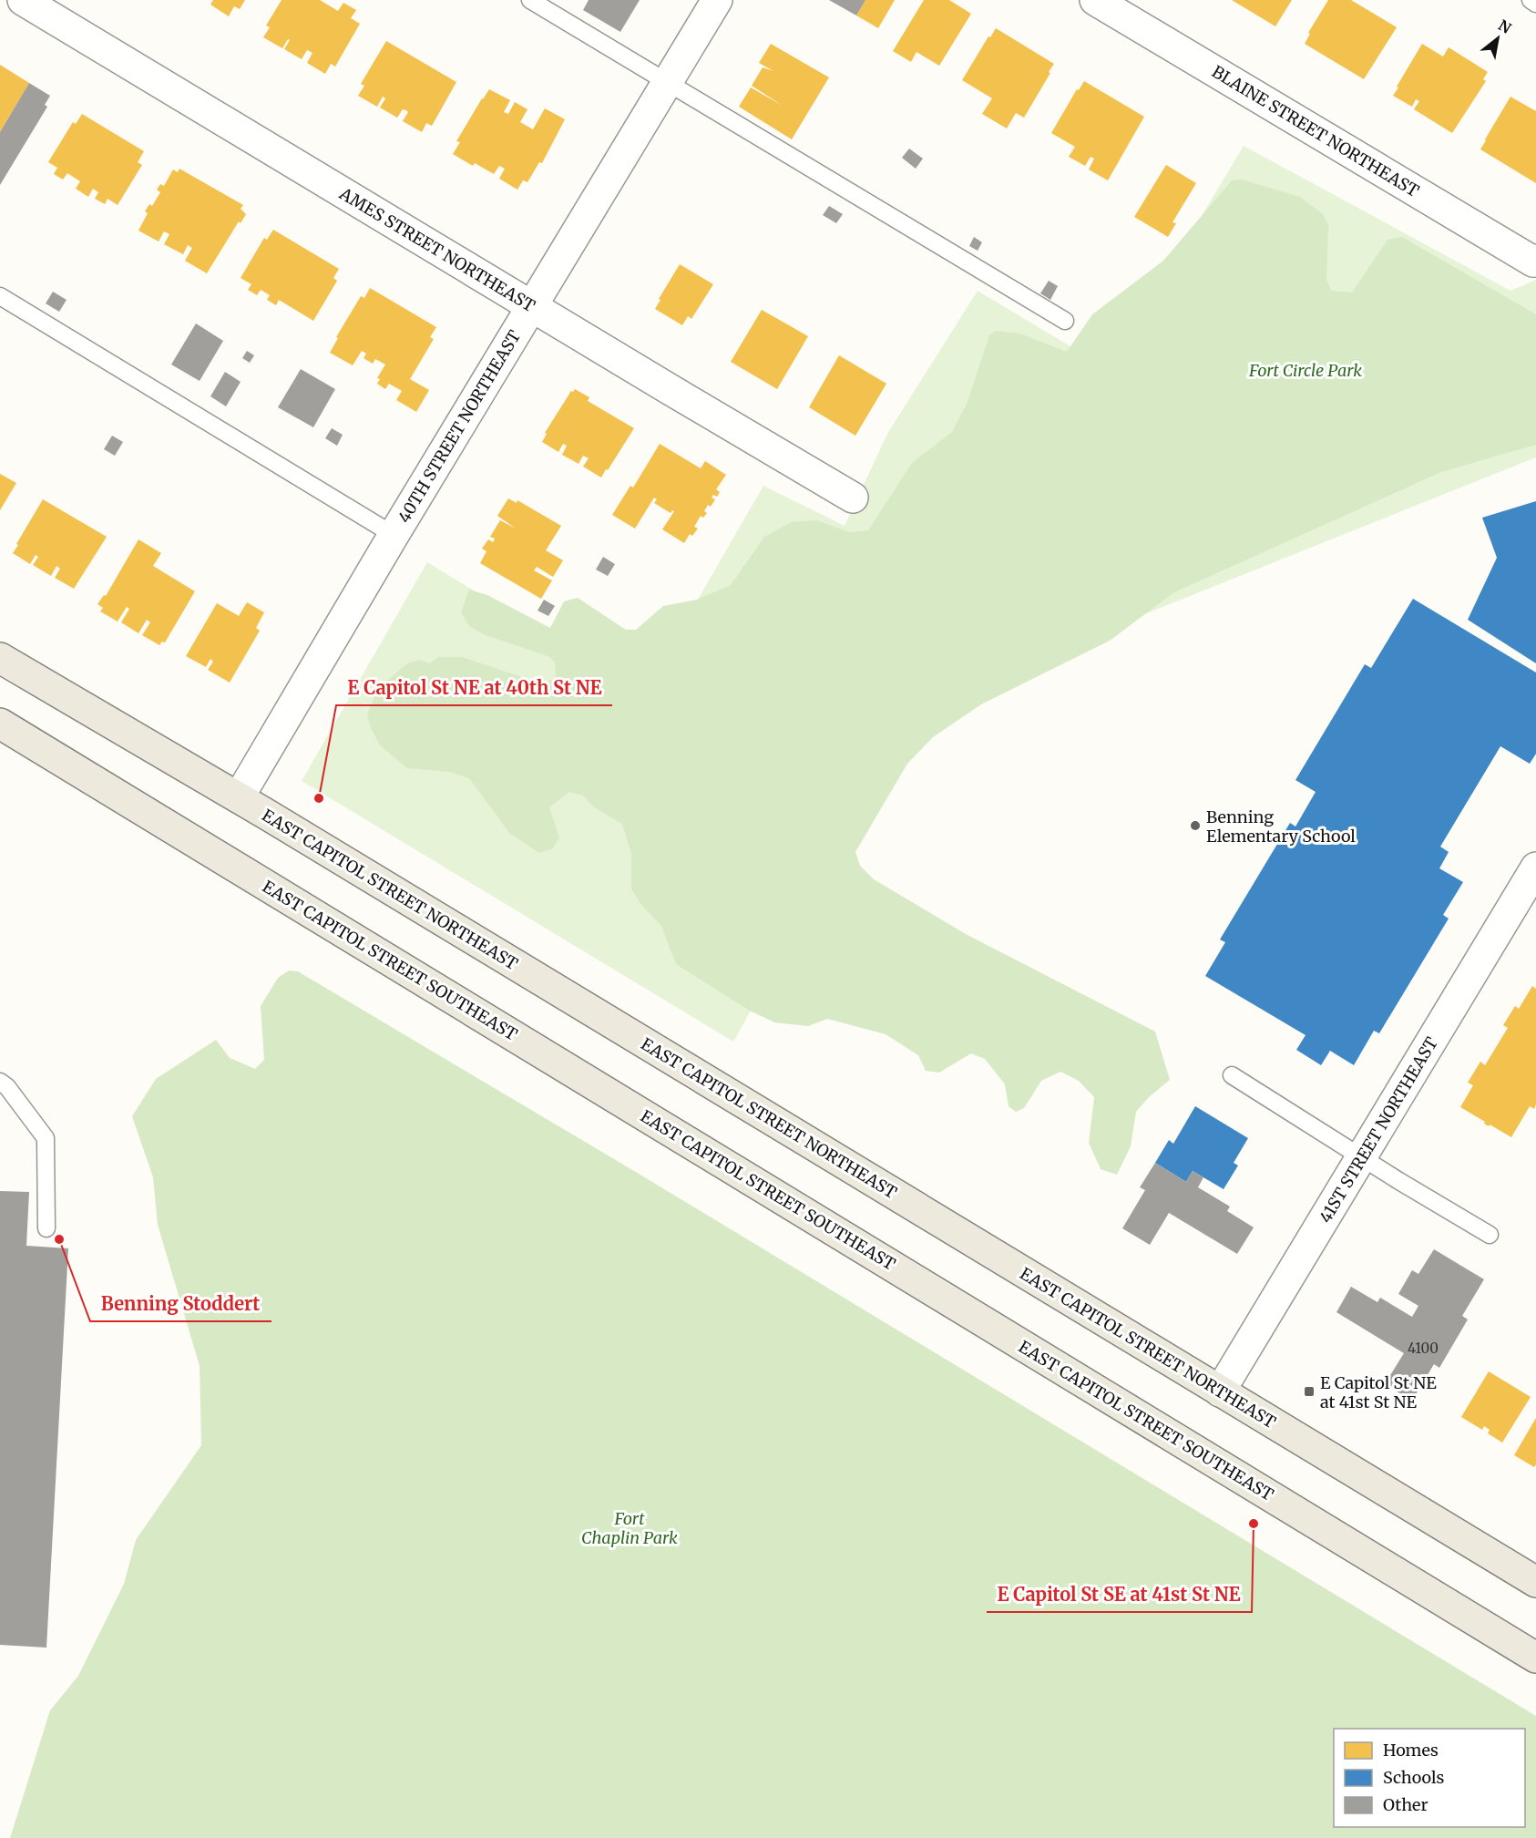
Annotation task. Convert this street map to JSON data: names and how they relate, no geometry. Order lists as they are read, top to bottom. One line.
{"streets":{"main road":["EAST CAPITOL STREET NORTHEAST","EAST CAPITOL STREET SOUTHEAST"],"street":["BLAINE STREET NORTHEAST","AMES STREET NORTHEAST","40TH STREET NORTHEAST","41ST STREET NORTHEAST"]},"crossings":[["AMES STREET NORTHEAST","40TH STREET NORTHEAST"],["40TH STREET NORTHEAST","EAST CAPITOL STREET NORTHEAST"],["EAST CAPITOL STREET NORTHEAST","41ST STREET NORTHEAST"]],"parks":["Fort Circle Park","Fort Chaplin Park"],"places":{"other":["E Capitol St NE at 40th St NE","Benning Elementary School","Benning Stoddert","E Capitol St SE at 41st St NE"],"transit":["E Capitol St NE at 41st St NE"]},"house_numbers":["4100"],"legend":["Homes","Schools","Other"],"north":"top right"}
